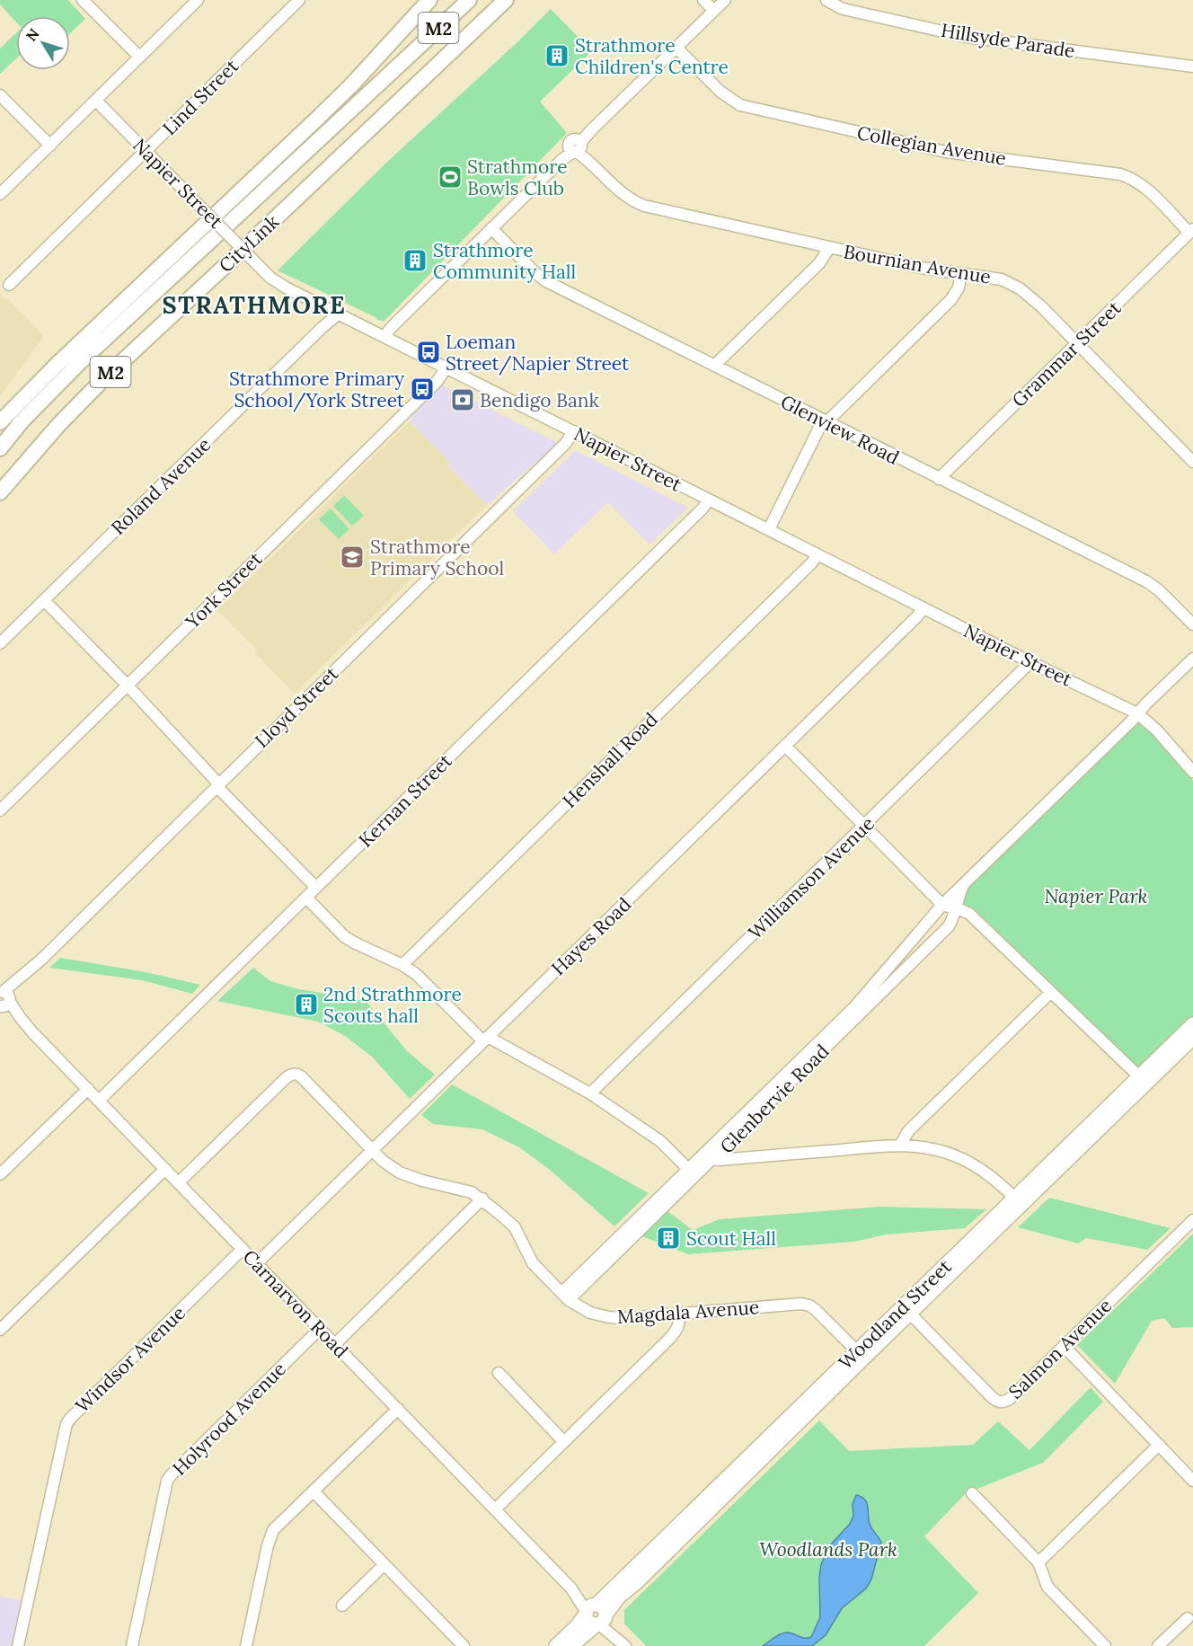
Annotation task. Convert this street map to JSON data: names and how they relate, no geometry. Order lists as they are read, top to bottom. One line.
{"streets":{"highway":["M2","CityLink"],"main road":["Woodland Street"],"street":["Hillsyde Parade","Lind Street","Collegian Avenue","Napier Street","Bournian Avenue","Grammar Street","Glenview Road","Roland Avenue","York Street","Lloyd Street","Henshall Road","Kernan Street","Williamson Avenue","Hayes Road","Glenbervie Road","Carnarvon Road","Magdala Avenue","Salmon Avenue","Windsor Avenue","Holyrood Avenue"]},"crossings":[["Lind Street","Napier Street"],["Collegian Avenue","Grammar Street"],["Napier Street","Roland Avenue"],["Napier Street","York Street"],["Napier Street","Lloyd Street"],["Napier Street","Henshall Road"],["Napier Street","Kernan Street"],["Napier Street","Williamson Avenue"],["Napier Street","Hayes Road"],["Napier Street","Glenbervie Road"],["Bournian Avenue","Grammar Street"],["Grammar Street","Glenview Road"],["Lloyd Street","Carnarvon Road"],["Kernan Street","Carnarvon Road"],["Hayes Road","Carnarvon Road"],["Hayes Road","Magdala Avenue"],["Glenbervie Road","Magdala Avenue"],["Carnarvon Road","Magdala Avenue"],["Carnarvon Road","Woodland Street"],["Carnarvon Road","Windsor Avenue"],["Carnarvon Road","Holyrood Avenue"],["Magdala Avenue","Woodland Street"],["Woodland Street","Salmon Avenue"]],"districts":["STRATHMORE"],"parks":["Napier Park","Woodlands Park"],"places":{"building":["Strathmore Children's Centre","Strathmore Community Hall","2nd Strathmore Scouts hall","Scout Hall"],"sports":["Strathmore Bowls Club"],"bus stop":["Loeman Street/Napier Street","Strathmore Primary School/York Street"],"bank":["Bendigo Bank"],"school or university":["Strathmore Primary School"]},"north":"top left"}
